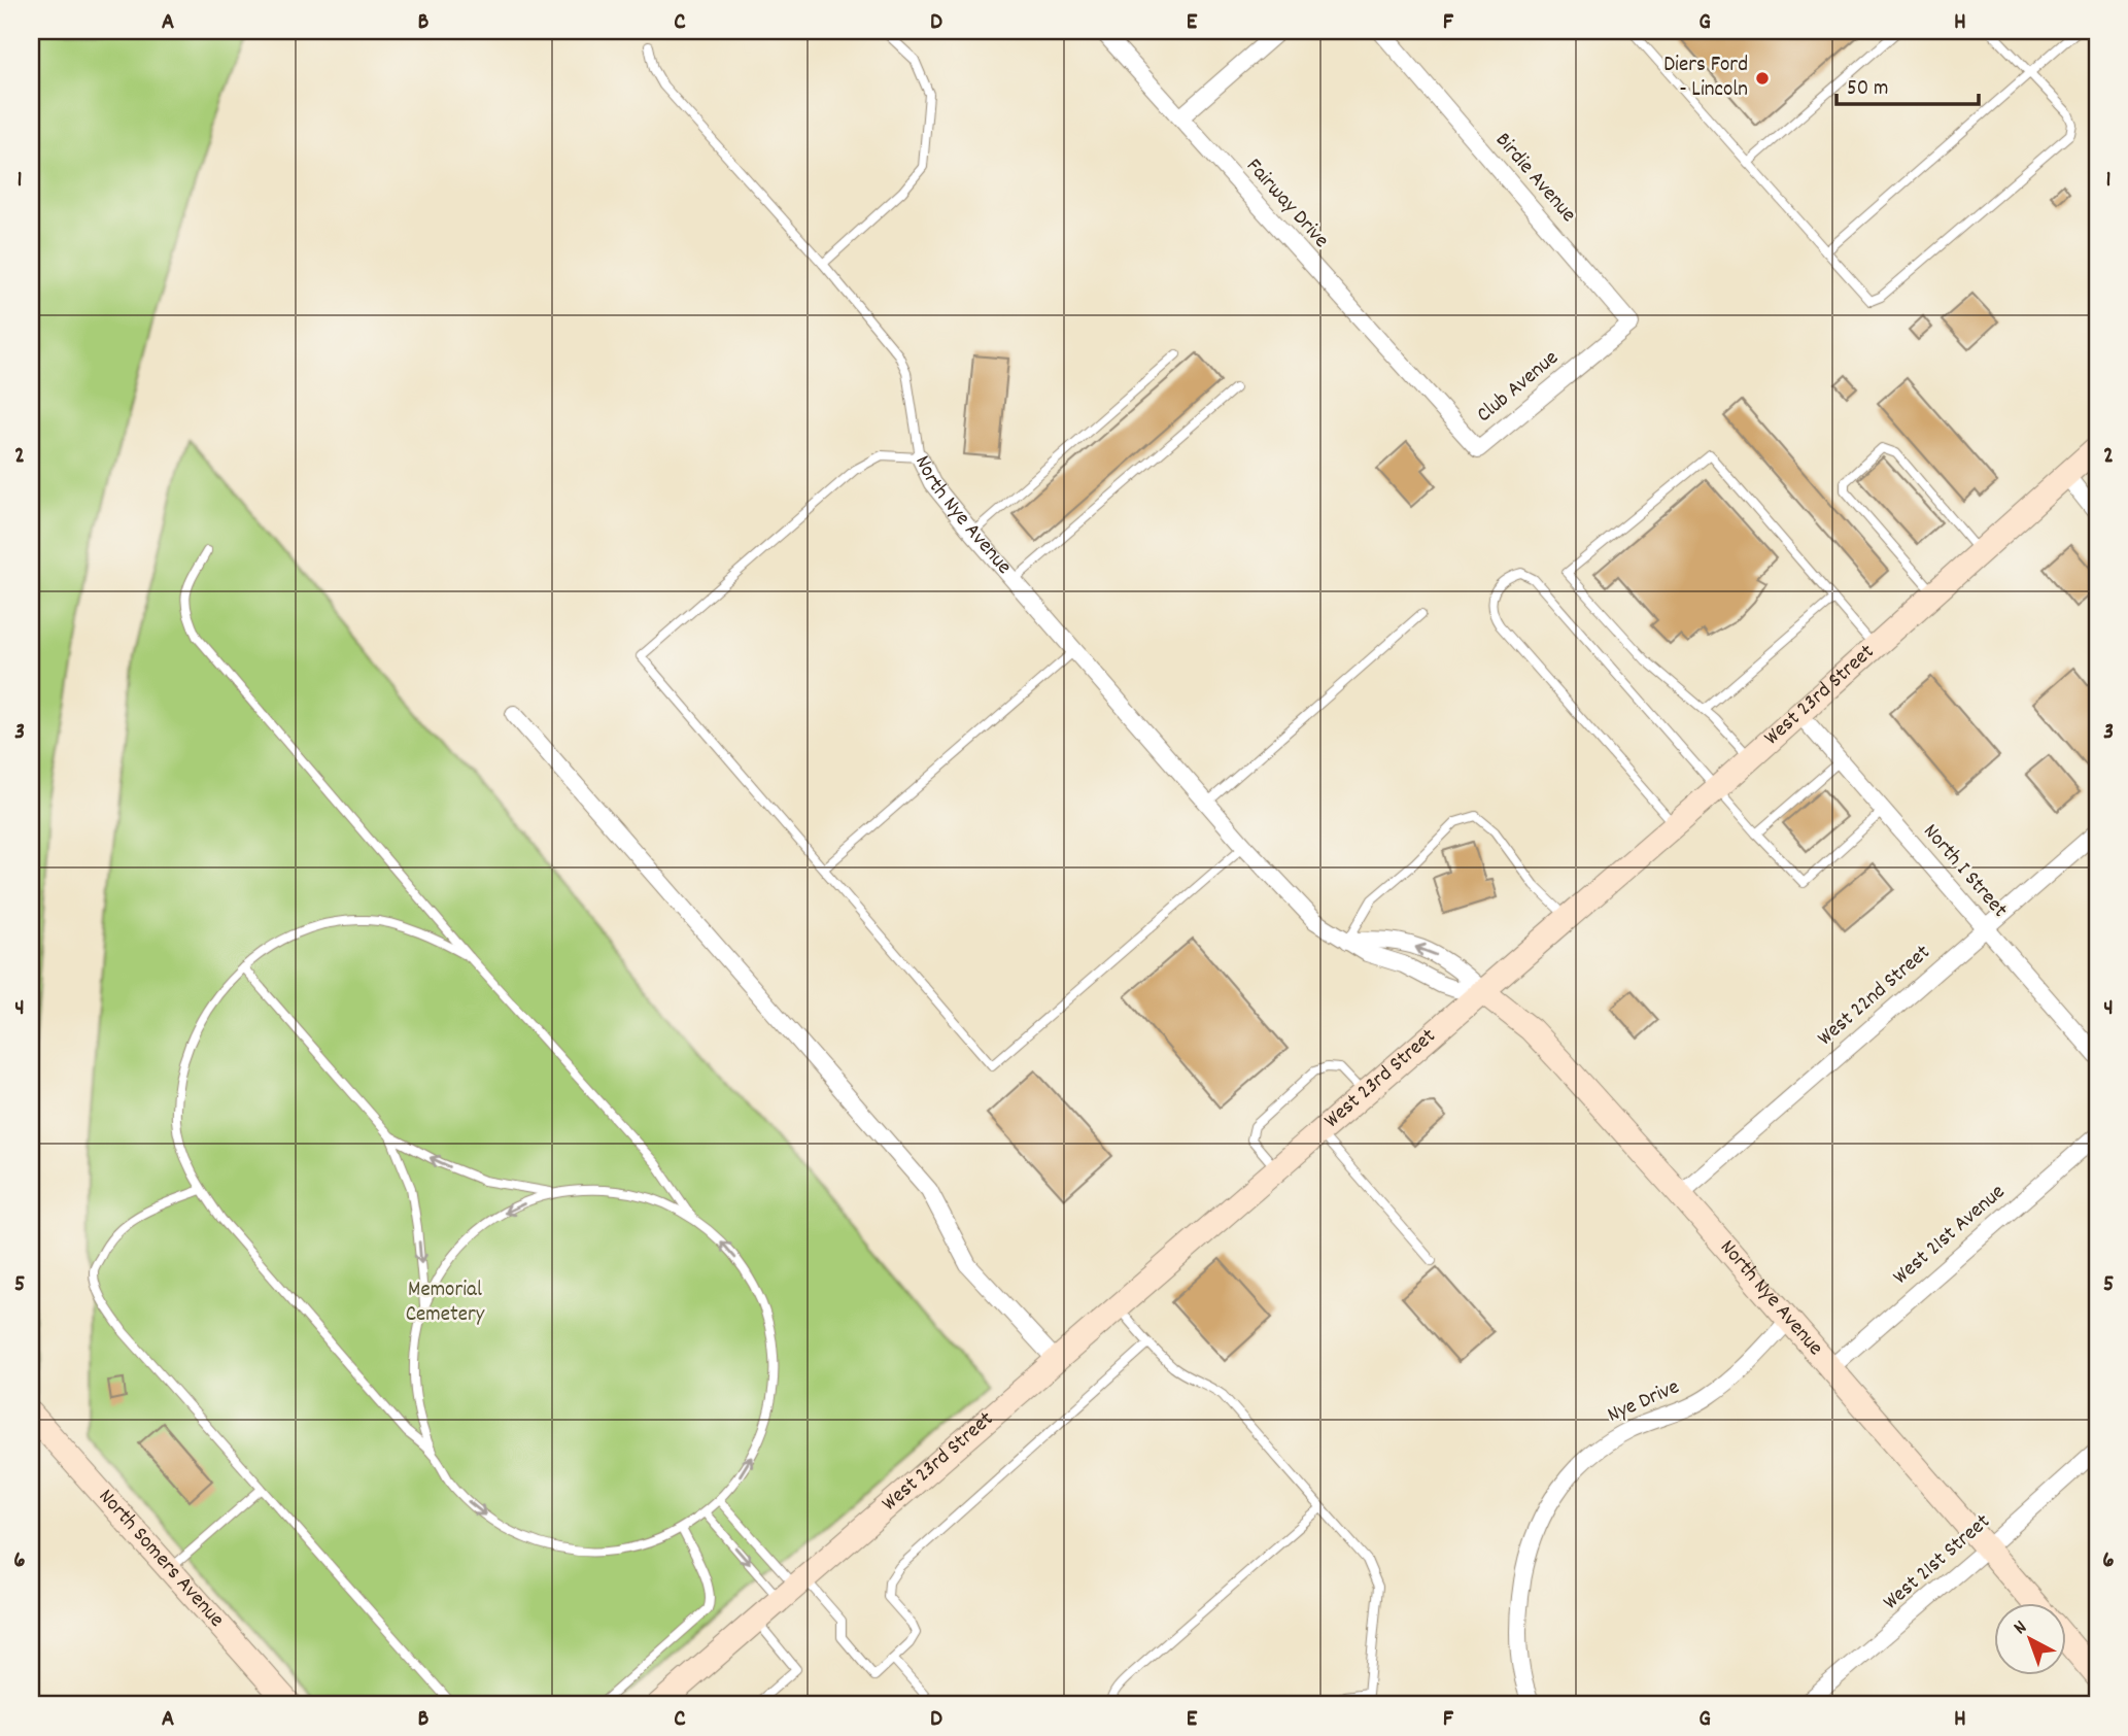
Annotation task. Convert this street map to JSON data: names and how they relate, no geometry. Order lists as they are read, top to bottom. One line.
{"streets":{"main road":["North Nye Avenue","West 23rd Street","North Somers Avenue"],"street":["Birdie Avenue","Fairway Drive","Club Avenue","North I Street","West 22nd Street","West 21st Avenue","Nye Drive","West 21st Street"]},"crossings":[["Birdie Avenue","Club Avenue"],["Fairway Drive","Club Avenue"],["North Nye Avenue","West 23rd Street"],["North Nye Avenue","West 22nd Street"],["North Nye Avenue","West 21st Avenue"],["North Nye Avenue","Nye Drive"],["North Nye Avenue","West 21st Street"],["West 23rd Street","North I Street"],["North I Street","West 22nd Street"]],"parks":["Memorial Cemetery"],"places":["Diers Ford - Lincoln"],"scale_bar":"50 m","north":"top left","grid":{"columns":["A","B","C","D","E","F","G","H"],"rows":["1","2","3","4","5","6"]}}
